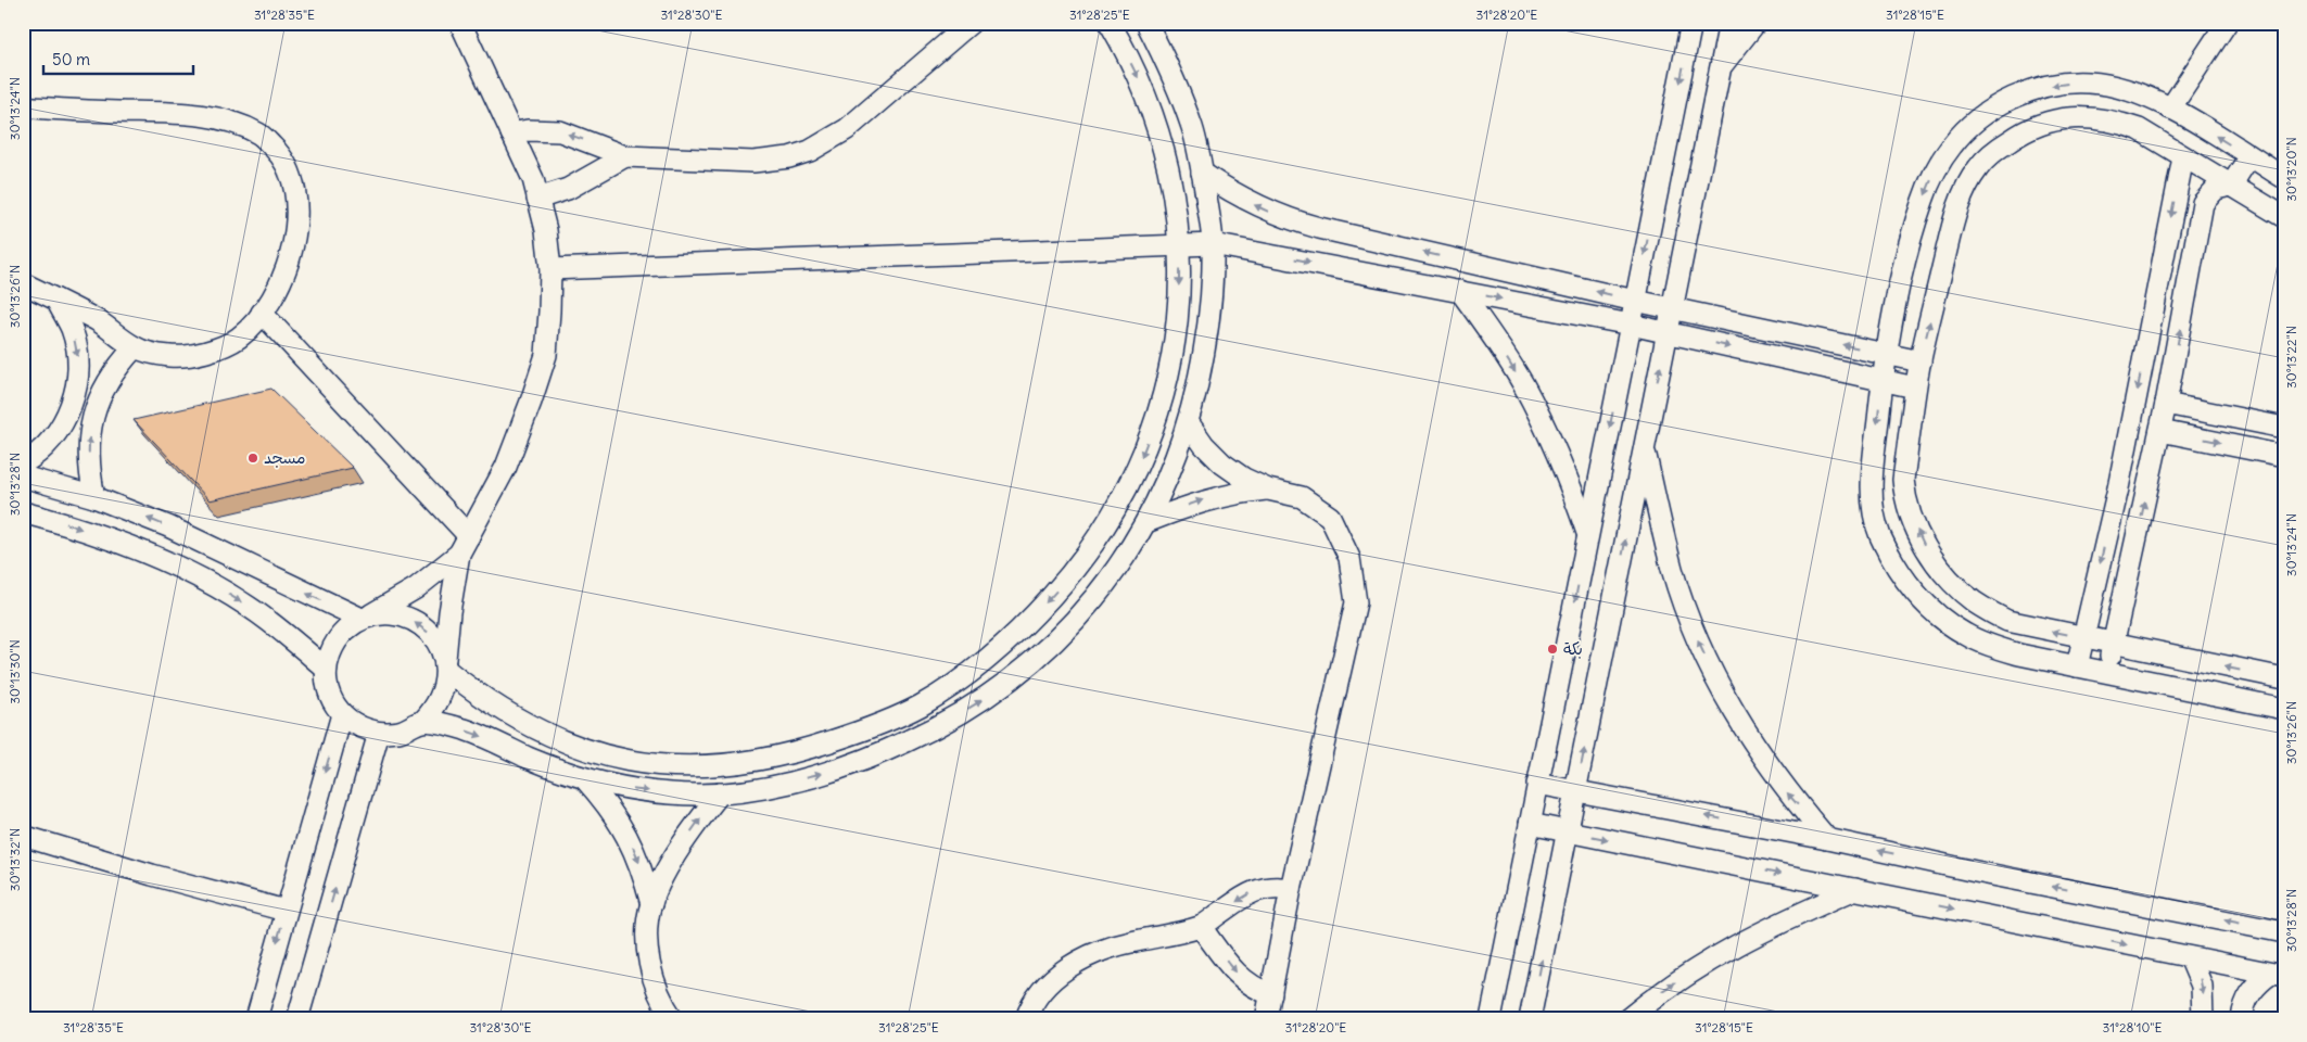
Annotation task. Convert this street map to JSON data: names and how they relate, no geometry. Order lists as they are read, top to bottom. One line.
{"places":["مسجد","بكة"],"scale_bar":"50 m","coordinates":["31°28'35\"E","31°28'30\"E","31°28'25\"E","31°28'20\"E","31°28'15\"E","30°13'24\"N","30°13'20\"N","30°13'26\"N","30°13'22\"N","30°13'28\"N","30°13'30\"N","30°13'32\"N","31°28'10\"E"]}
